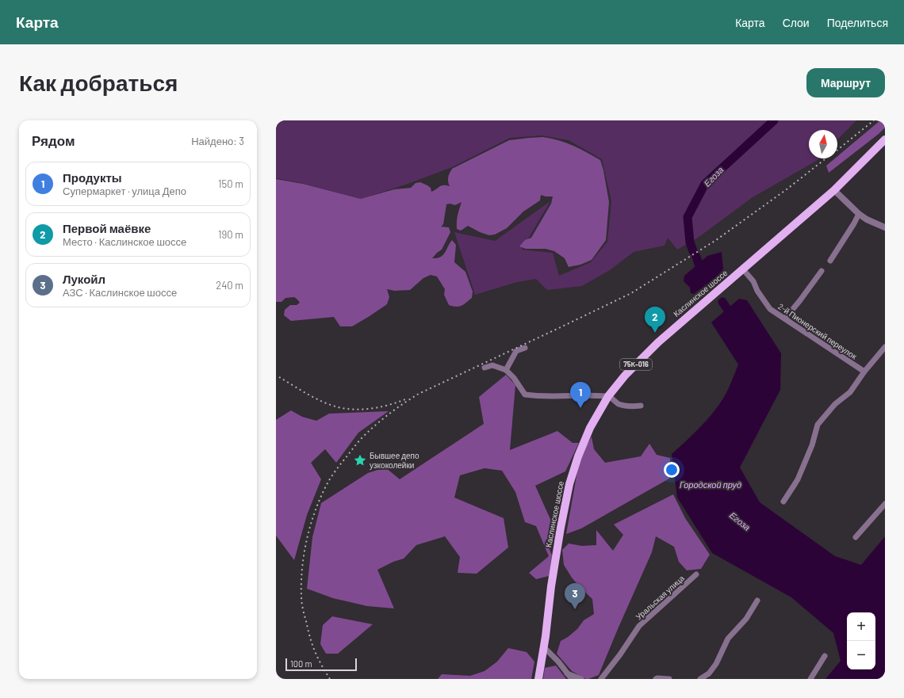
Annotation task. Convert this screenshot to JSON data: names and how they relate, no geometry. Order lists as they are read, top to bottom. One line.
{"streets":{"main road":["Каслинское шоссе","75К-016"],"street":["2-й Пионерский переулок","Уральская улица"]},"crossings":[["Каслинское шоссе","2-й Пионерский переулок"]],"water":["Егоза","Городской пруд"],"places":{"place":["Бывшее депо узкоколейки"]},"scale_bar":"100 m","north":"top","page":{"header":"Карта","nav":["Карта","Слои","Поделиться"],"buttons":"Маршрут","title":"Как добраться","heading":["Рядом","Найдено: 3"],"list":[{"mark":"1","name":"Продукты","note":"Супермаркет · улица Депо","value":"150 m"},{"mark":"2","name":"Первой маёвке","note":"Место · Каслинское шоссе","value":"190 m"},{"mark":"3","name":"Лукойл","note":"АЗС · Каслинское шоссе","value":"240 m"}],"pins":["2","1","3"],"map_buttons":["+","−"],"scale":"100 m"}}
